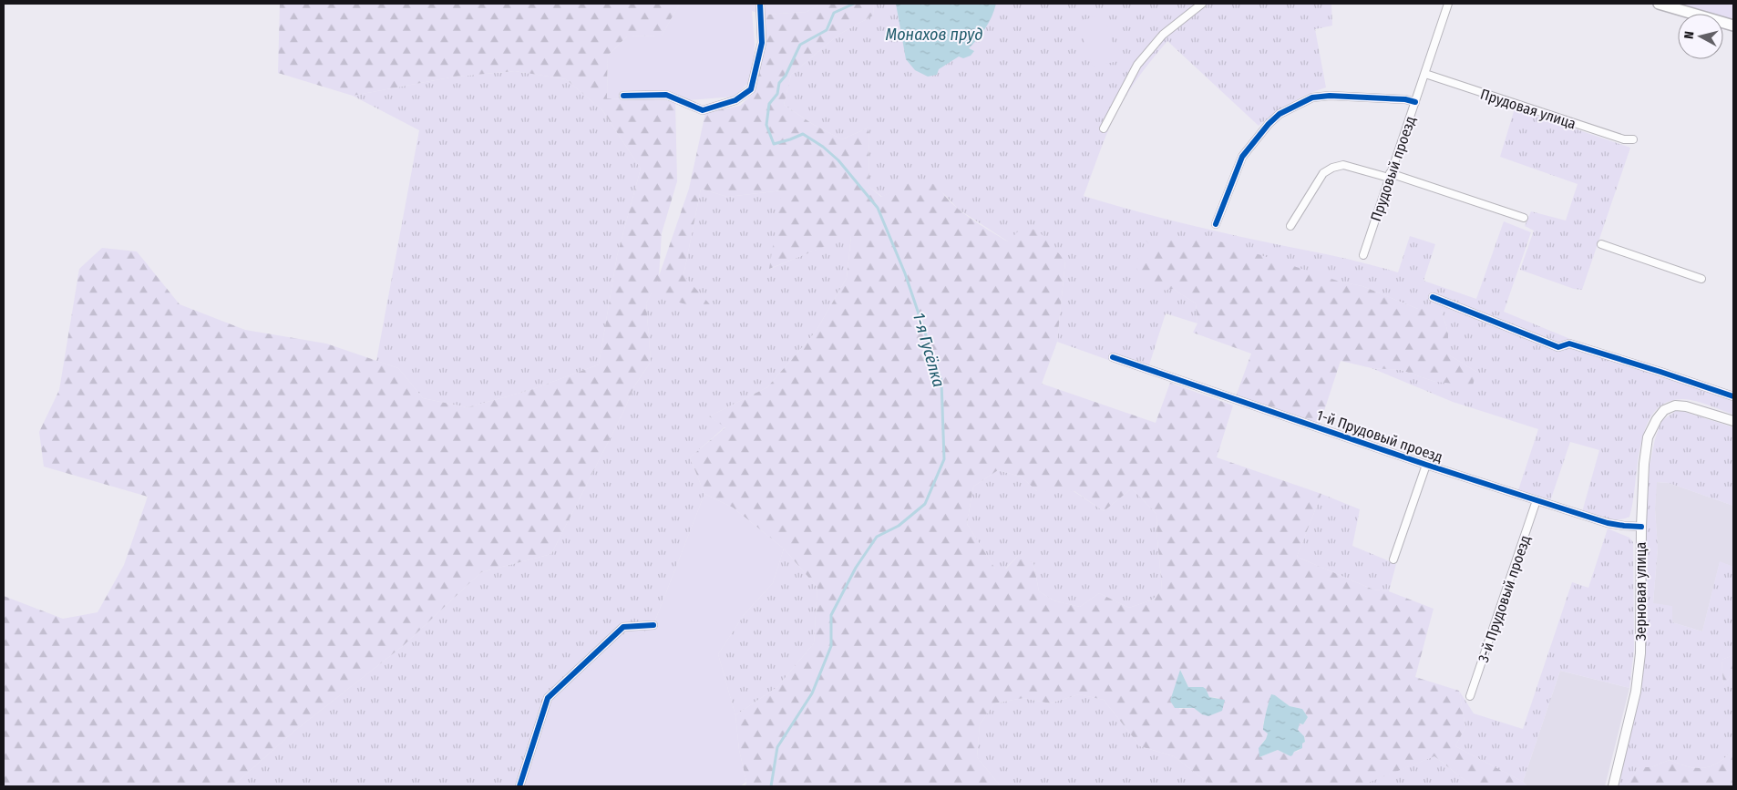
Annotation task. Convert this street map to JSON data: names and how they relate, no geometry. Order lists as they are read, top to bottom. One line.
{"streets":{"street":["Прудовая улица","Прудовый проезд","1-й Прудовый проезд","Зерновая улица","3-й Прудовый проезд"]},"crossings":[["Прудовая улица","Прудовый проезд"],["1-й Прудовый проезд","Зерновая улица"],["1-й Прудовый проезд","3-й Прудовый проезд"]],"water":["Монахов пруд","1-я Гусёлка"],"north":"left"}
